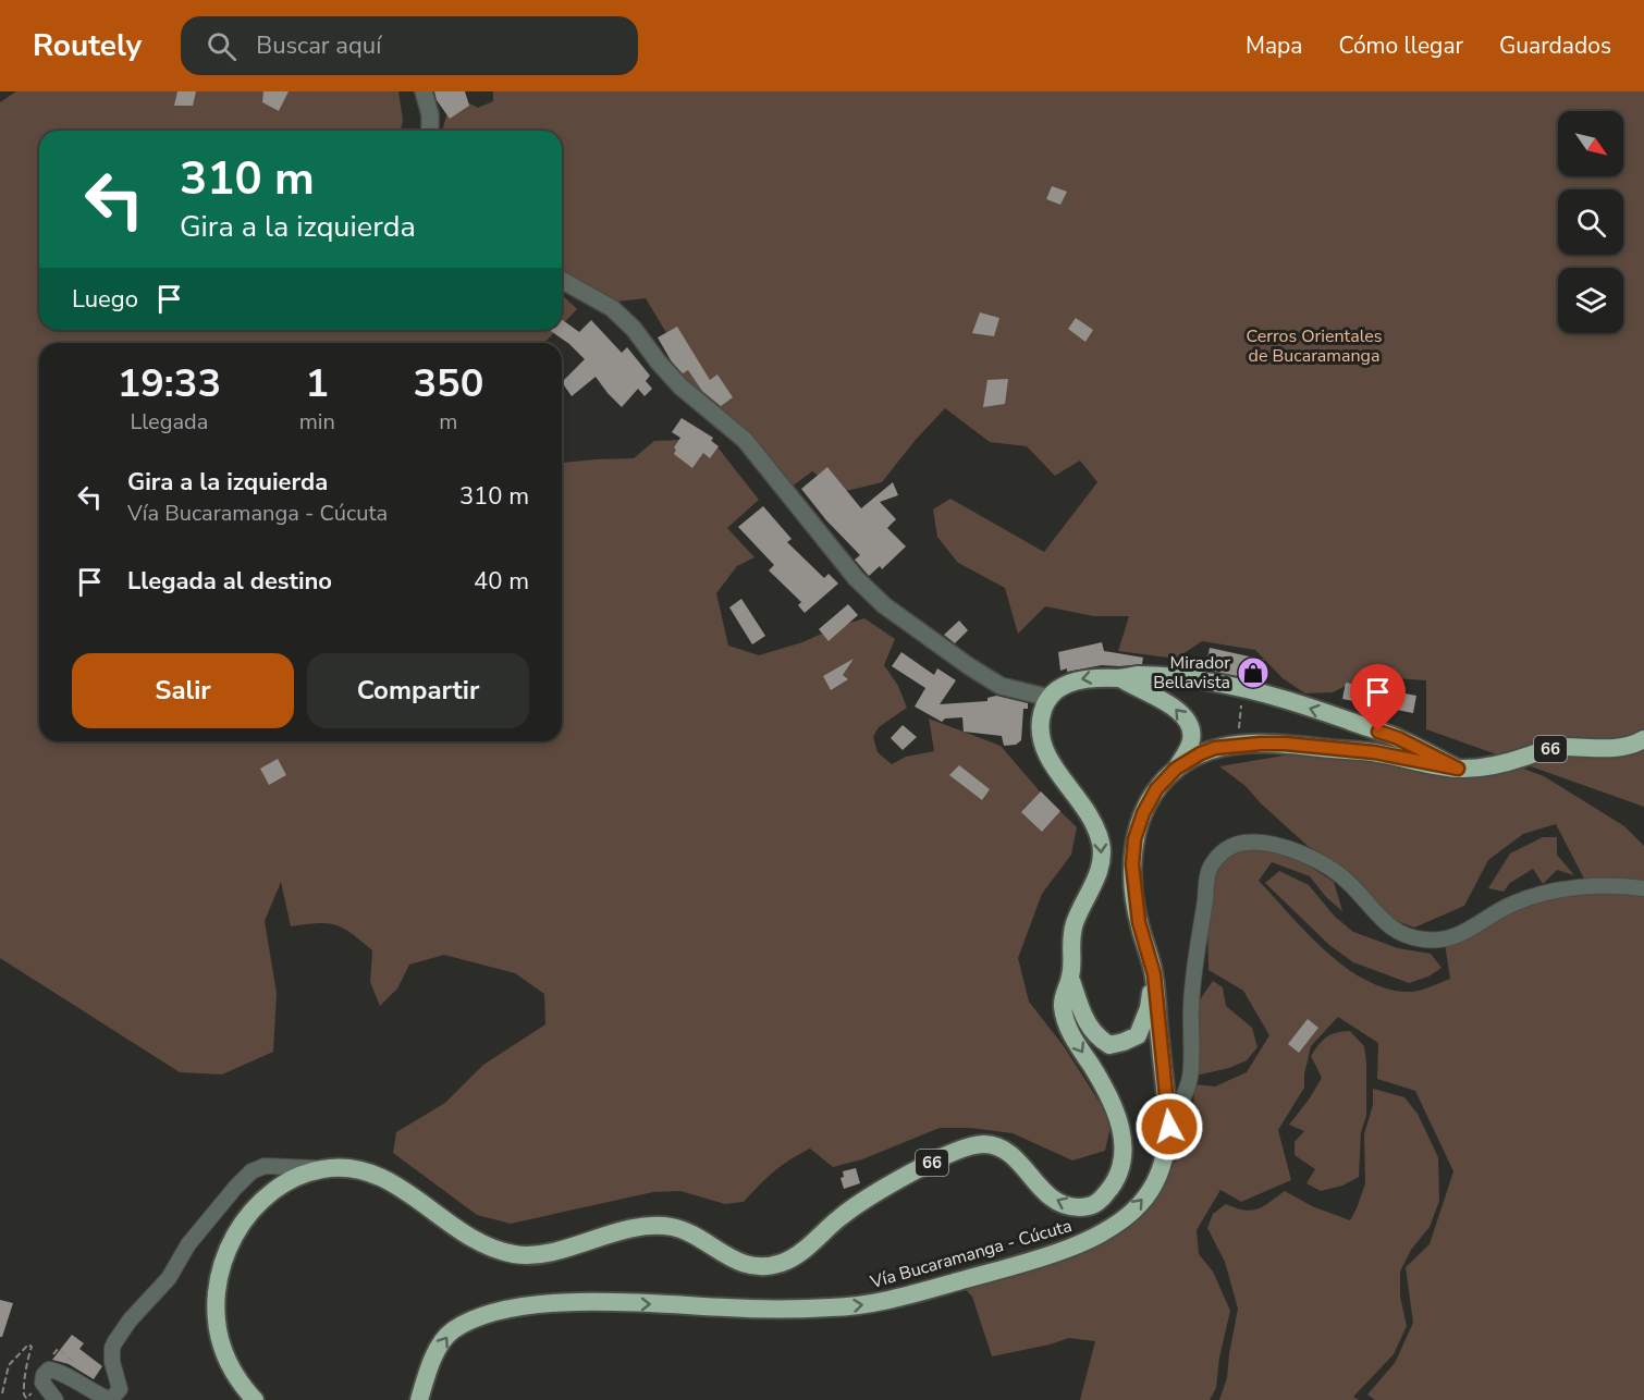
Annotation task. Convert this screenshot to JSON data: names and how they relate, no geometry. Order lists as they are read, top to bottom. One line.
{"streets":{"highway":["66","Vía Bucaramanga - Cúcuta"]},"crossings":[["66","Vía Bucaramanga - Cúcuta"]],"parks":["Cerros Orientales de Bucaramanga"],"places":{"shop":["Mirador Bellavista"]},"north":"bottom right","page":{"header":"Routely","search":"Buscar aquí","nav":["Mapa","Cómo llegar","Guardados"],"turn":["310 m","Gira a la izquierda"],"then":"Luego","eta":["19:33","Llegada","1","min","350","m"],"list":[{"name":"Gira a la izquierda","note":"Vía Bucaramanga - Cúcuta","value":"310 m"},{"name":"Llegada al destino","value":"40 m"}],"buttons":["Salir","Compartir"]}}
